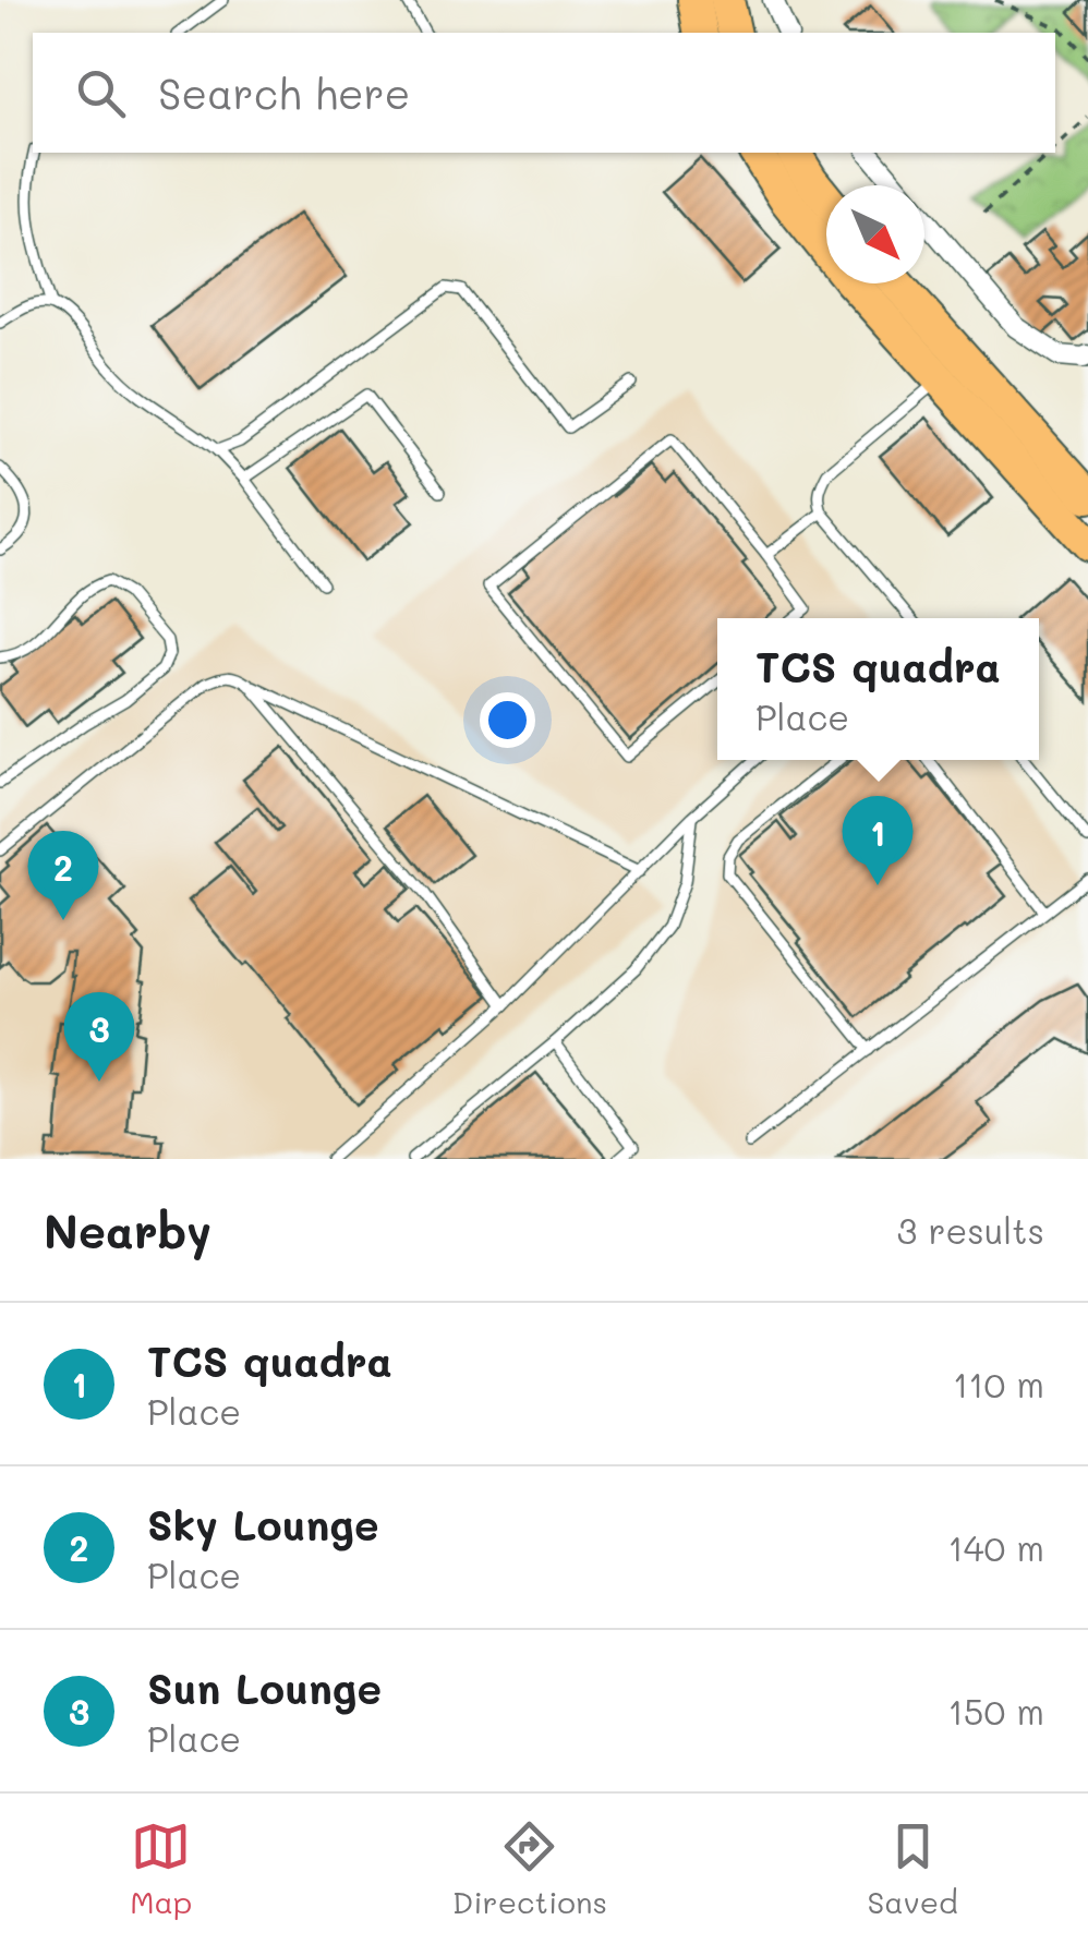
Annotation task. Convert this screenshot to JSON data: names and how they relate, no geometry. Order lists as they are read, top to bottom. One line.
{"north":"bottom right","page":{"search":"Search here","popup":["TCS quadra","Place"],"pins":["1","2","3"],"heading":["Nearby","3 results"],"list":[{"mark":"1","name":"TCS quadra","note":"Place","value":"110 m"},{"mark":"2","name":"Sky Lounge","note":"Place","value":"140 m"},{"mark":"3","name":"Sun Lounge","note":"Place","value":"150 m"}],"nav":["Map","Directions","Saved"]}}
